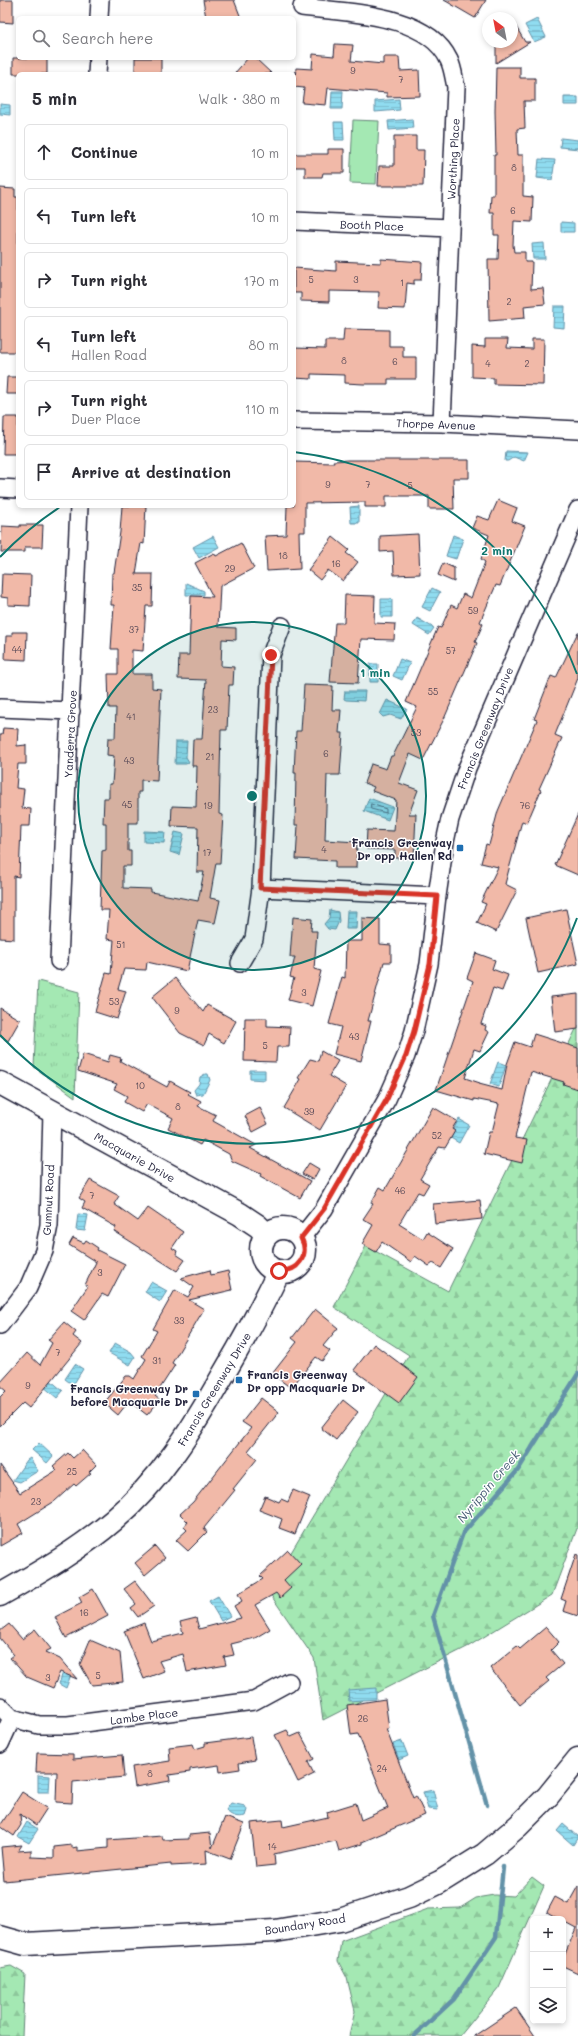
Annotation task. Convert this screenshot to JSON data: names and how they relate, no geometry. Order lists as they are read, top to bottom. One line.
{"streets":{"main road":["Francis Greenway Drive","Macquarie Drive","Boundary Road"],"street":["Worthing Place","Booth Place","Thorpe Avenue","Yanderra Grove","Gumnut Road","Lambe Place"]},"crossings":[["Worthing Place","Booth Place"],["Worthing Place","Thorpe Avenue"],["Francis Greenway Drive","Macquarie Drive"],["Macquarie Drive","Gumnut Road"]],"water":["Nyrippin Creek"],"places":{"transit":["Francis Greenway Dr opp Hallen Rd","Francis Greenway Dr opp Macquarie Dr","Francis Greenway Dr before Macquarie Dr"]},"house_numbers":["9","7","8","6","5","3","1","2","8","6","4","2","9","7","5","18","16","29","35","59","37","44","57","55","23","41","53","6","21","43","45","19","76","4","17","51","3","53","9","43","5","10","8","39","52","46","7","3","33","7","31","9","25","23","16","5","3","26","24","8","14"],"north":"top left","page":{"search":"Search here","heading":["5 min","Walk · 380 m"],"list":[["Continue","10 m"],["Turn left","10 m"],["Turn right","170 m"],["Turn left","Hallen Road","80 m"],["Turn right","Duer Place","110 m"],"Arrive at destination"],"map_buttons":["+","−"]},"rings":["2 min","1 min"]}
